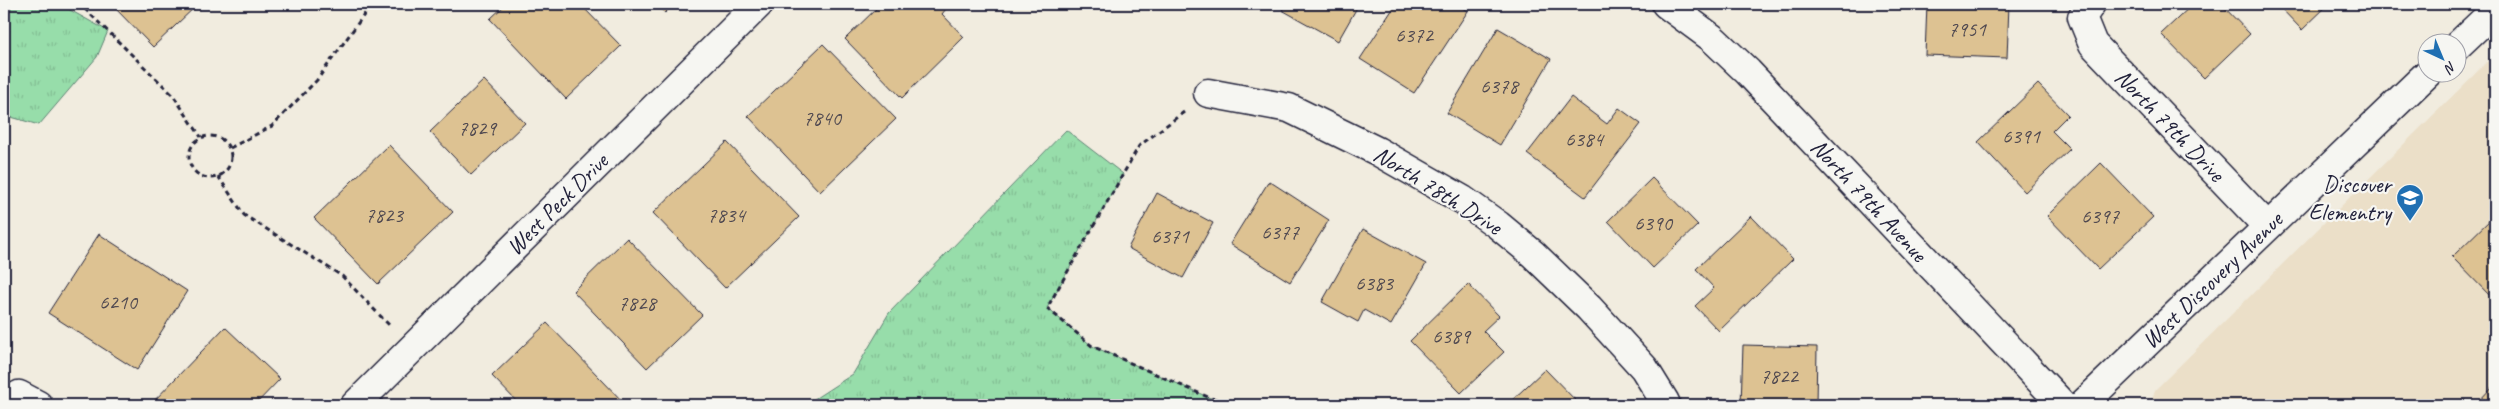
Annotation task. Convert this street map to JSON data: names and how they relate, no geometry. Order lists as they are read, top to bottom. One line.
{"streets":{"street":["North 79th Drive","North 78th Drive","North 79th Avenue","West Peck Drive","West Discovery Avenue"]},"crossings":[["North 79th Drive","West Discovery Avenue"]],"places":{"school or university":["Discover Elementry"]},"house_numbers":["7951","6372","6378","7840","7829","6391","6384","7823","7834","6397","6390","6377","6371","6383","6210","7828","6389","7822"],"north":"bottom right"}
